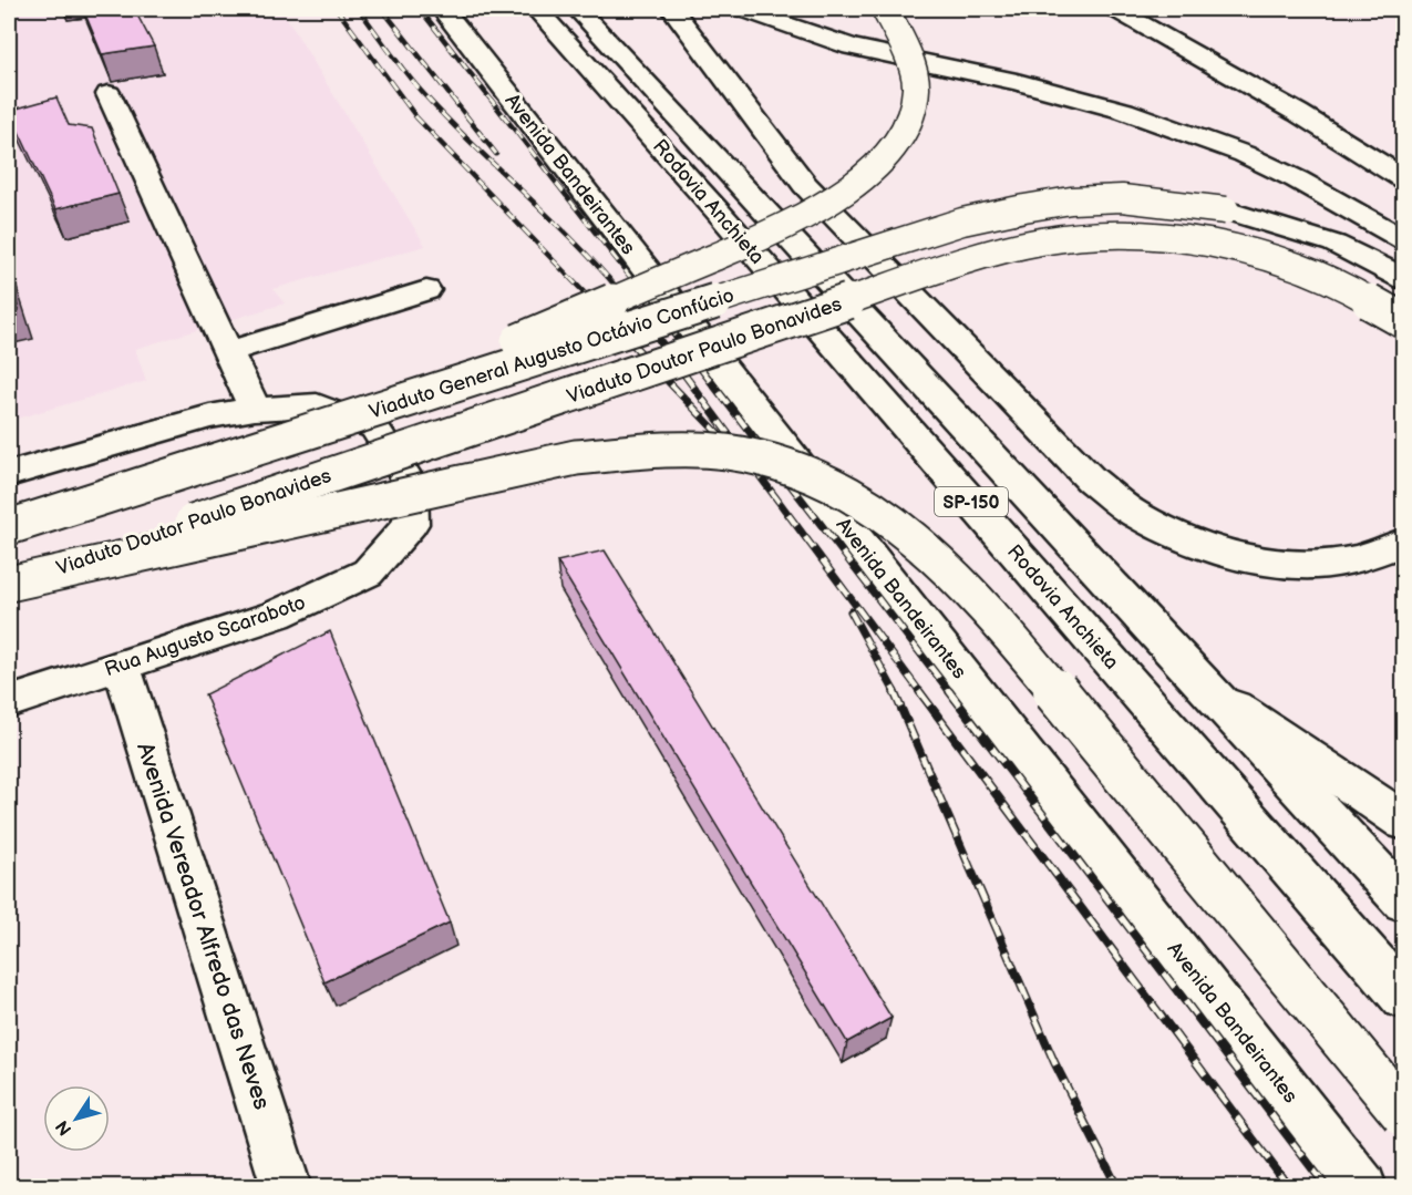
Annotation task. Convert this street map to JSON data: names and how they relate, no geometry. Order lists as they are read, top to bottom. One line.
{"streets":{"main road":["Avenida Bandeirantes","Rodovia Anchieta","Viaduto Doutor Paulo Bonavides","Viaduto General Augusto Octávio Confúcio","SP-150","Rua Augusto Scaraboto","Avenida Vereador Alfredo das Neves"]},"crossings":[["Rua Augusto Scaraboto","Avenida Vereador Alfredo das Neves"]],"north":"bottom left"}
